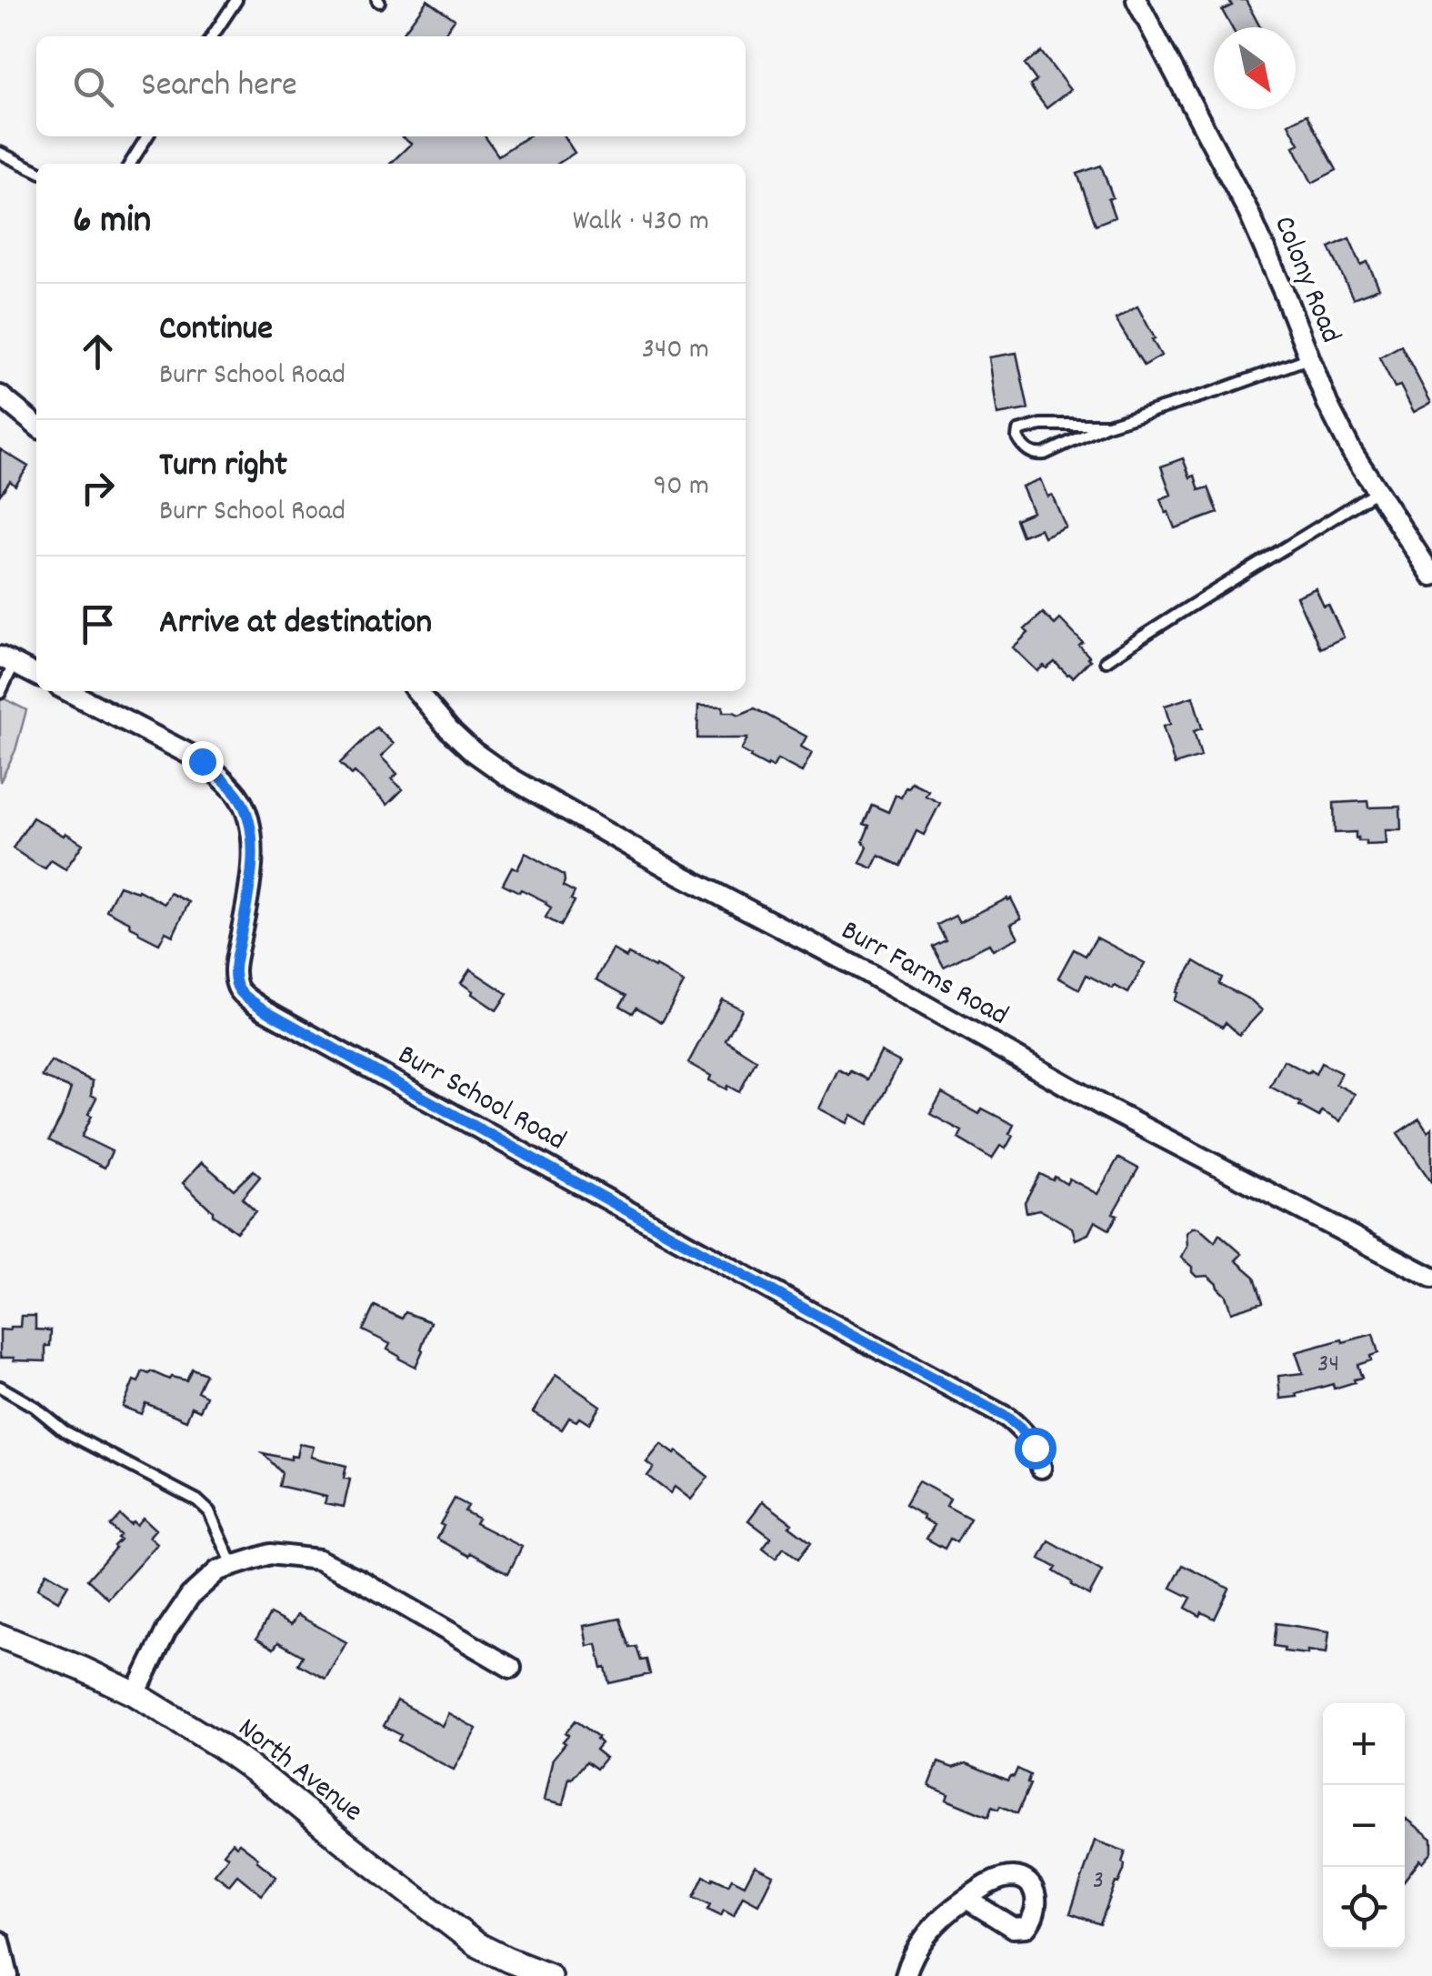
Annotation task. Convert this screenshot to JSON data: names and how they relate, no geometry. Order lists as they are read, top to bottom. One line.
{"streets":{"street":["Colony Road","Burr Farms Road","Burr School Road","North Avenue"]},"house_numbers":["34","3"],"north":"bottom right","page":{"search":"Search here","heading":["6 min","Walk · 430 m"],"list":[["Continue","Burr School Road","340 m"],["Turn right","Burr School Road","90 m"],"Arrive at destination"],"map_buttons":["+","−"]}}
